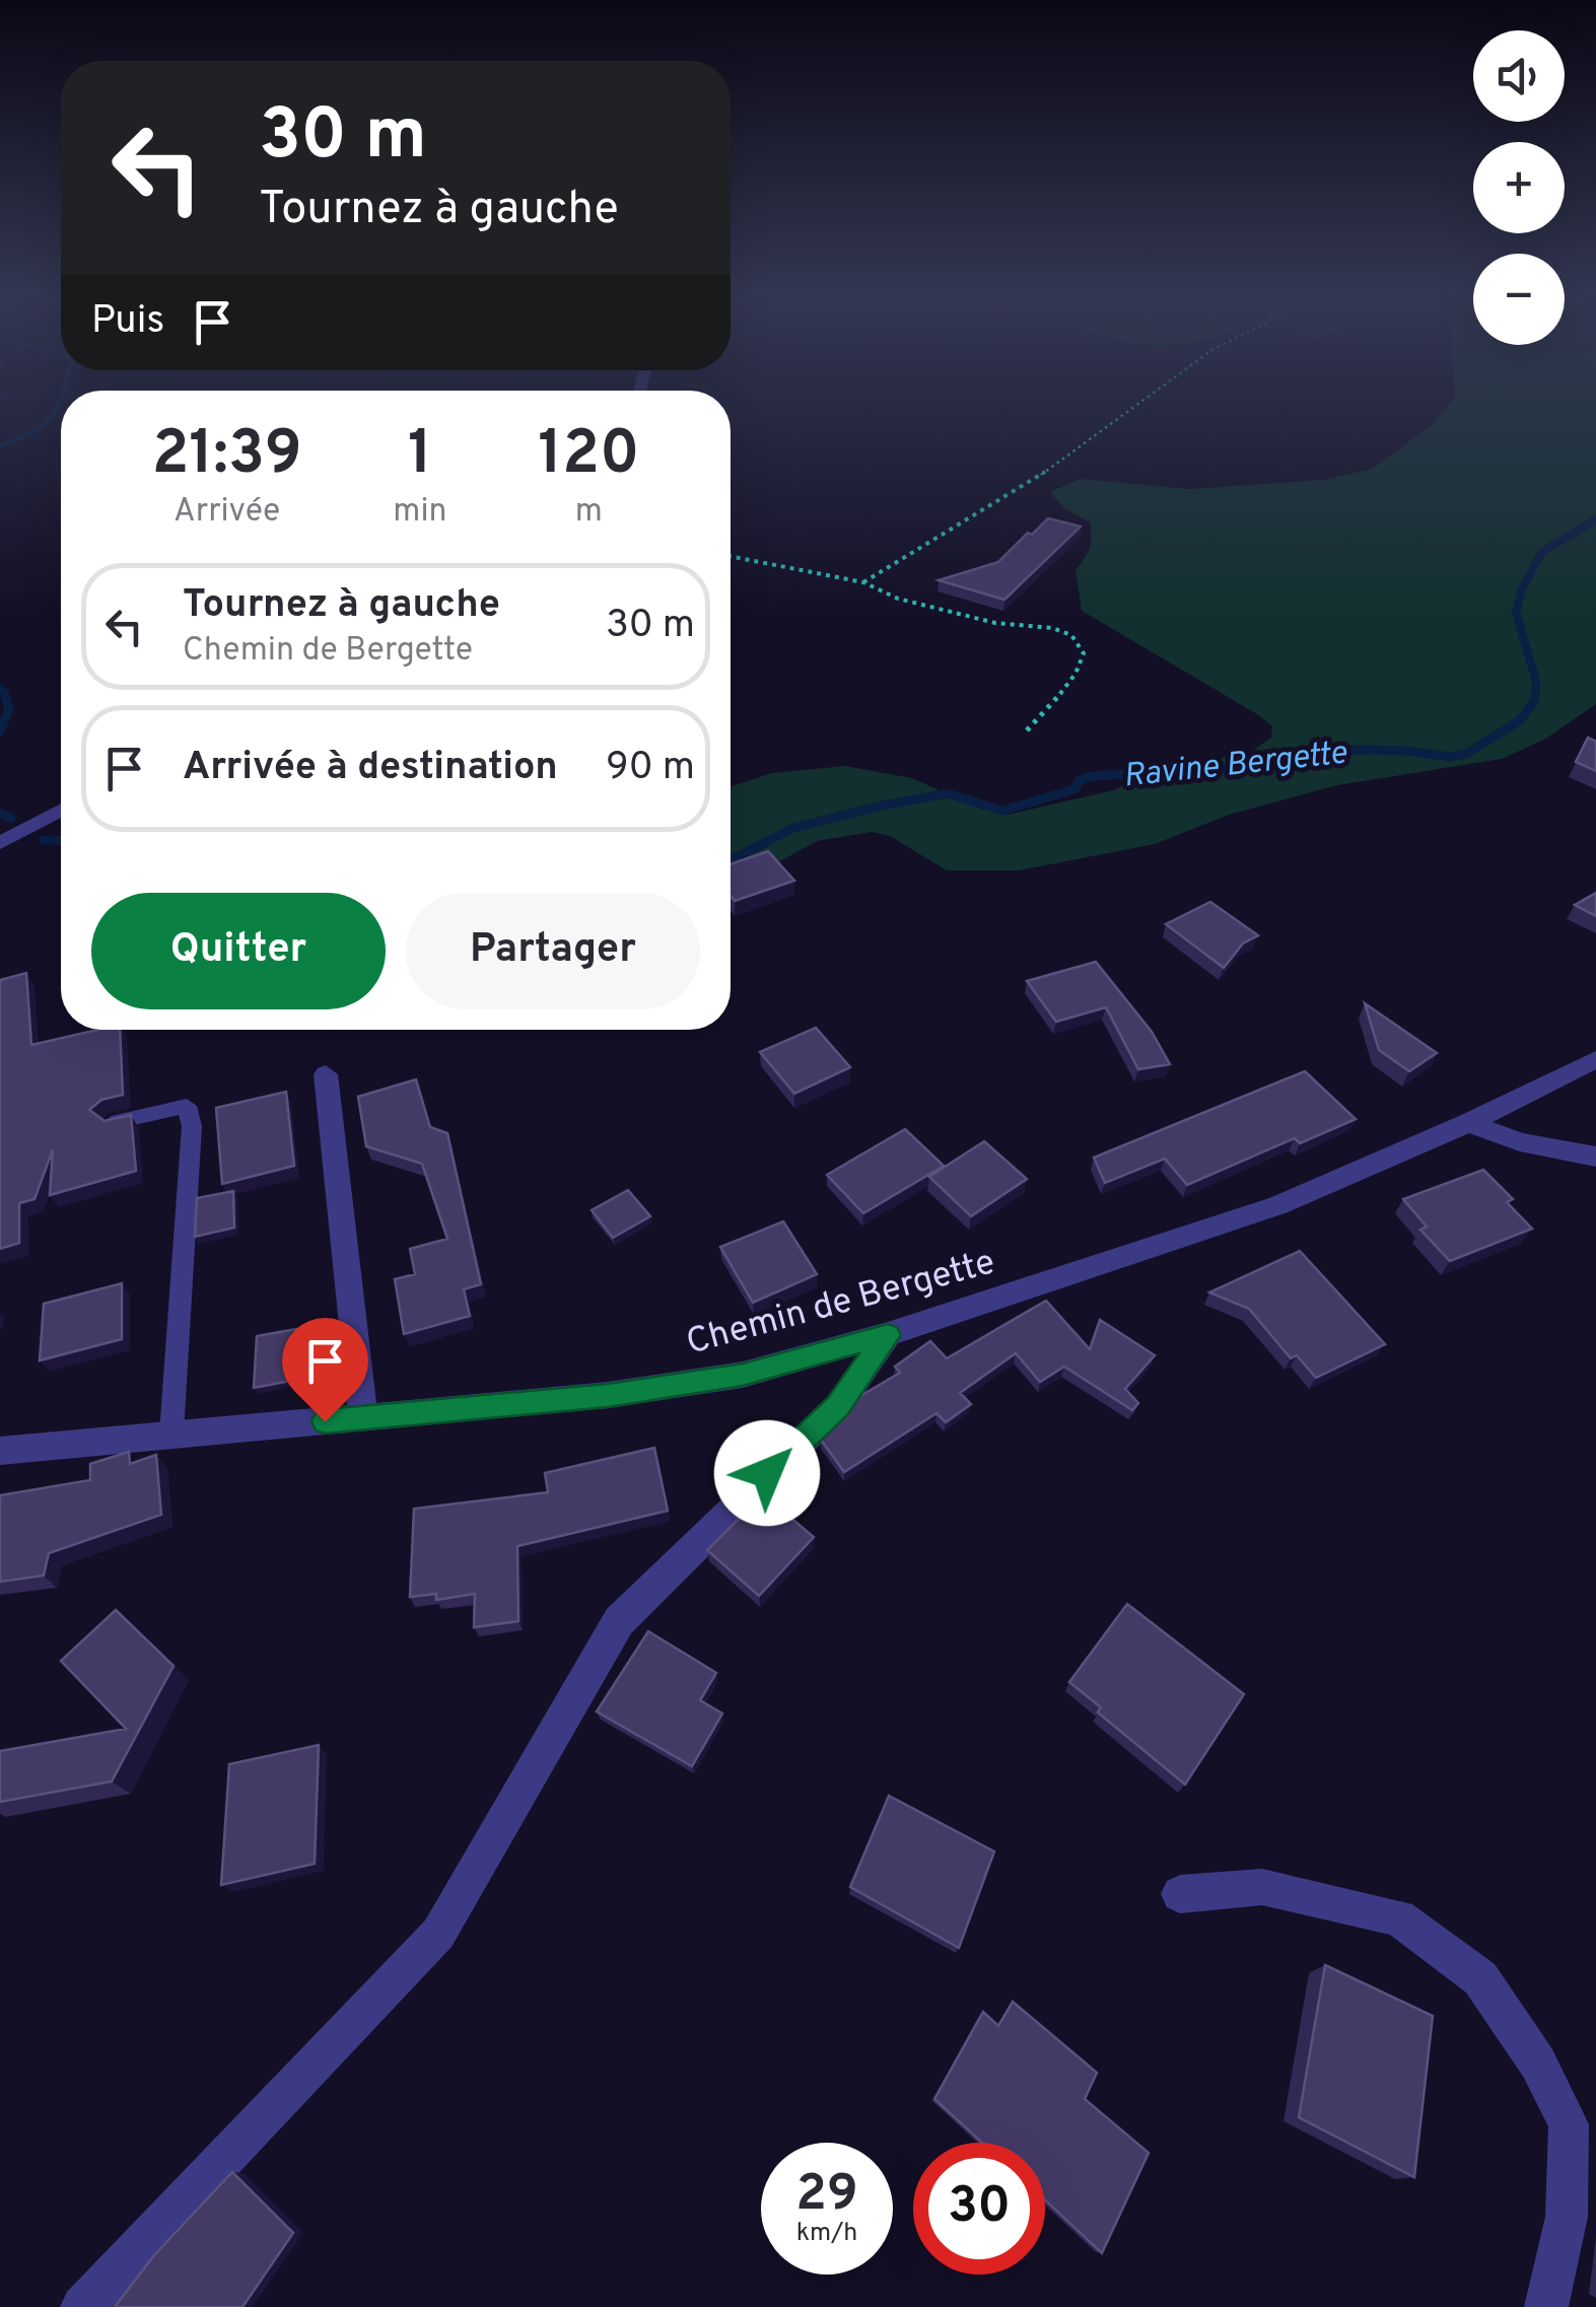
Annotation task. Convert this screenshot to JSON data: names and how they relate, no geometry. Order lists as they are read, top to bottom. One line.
{"streets":{"street":["Chemin de Bergette"]},"water":["Ravine Bergette"],"page":{"map_buttons":["+","−"],"turn":["30 m","Tournez à gauche"],"then":"Puis","eta":["21:39","Arrivée","1","min","120","m"],"list":[{"name":"Tournez à gauche","note":"Chemin de Bergette","value":"30 m"},{"name":"Arrivée à destination","value":"90 m"}],"buttons":["Quitter","Partager"],"speed":"29 km/h","limit":"30"}}
